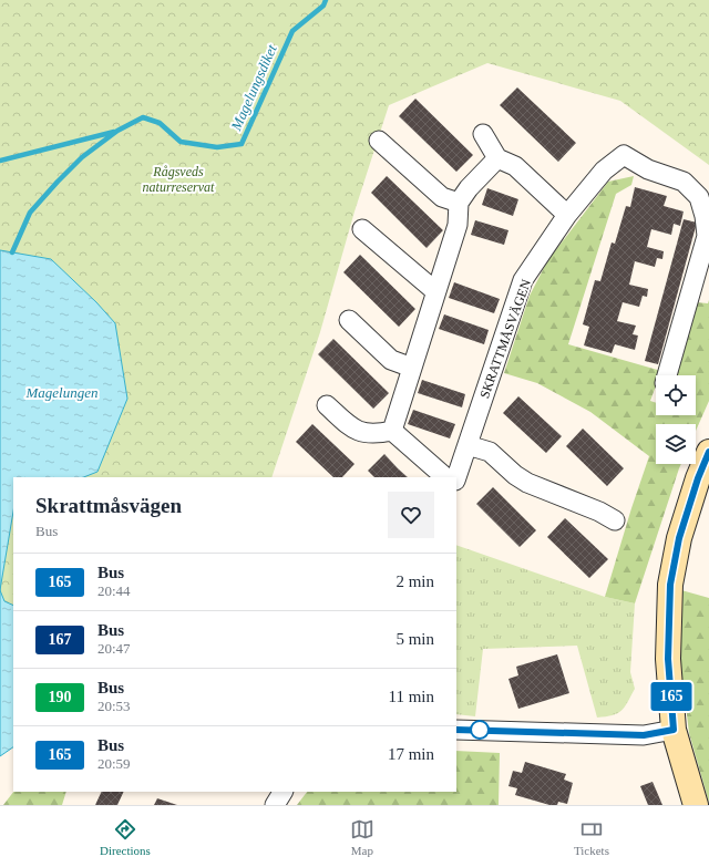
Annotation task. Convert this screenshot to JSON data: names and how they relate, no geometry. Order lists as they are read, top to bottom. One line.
{"streets":{"street":["SKRATTMÅSVÄGEN"]},"water":["Magelungsdiket","Magelungen"],"parks":["Rågsveds naturreservat"],"lines":["bus line 165"],"page":{"on_map":"165","heading":["Skrattmåsvägen","Bus"],"list":[{"mark":"165","name":"Bus","note":"20:44","value":"2 min"},{"mark":"167","name":"Bus","note":"20:47","value":"5 min"},{"mark":"190","name":"Bus","note":"20:53","value":"11 min"},{"mark":"165","name":"Bus","note":"20:59","value":"17 min"}],"tabs":["Directions","Map","Tickets"]}}
